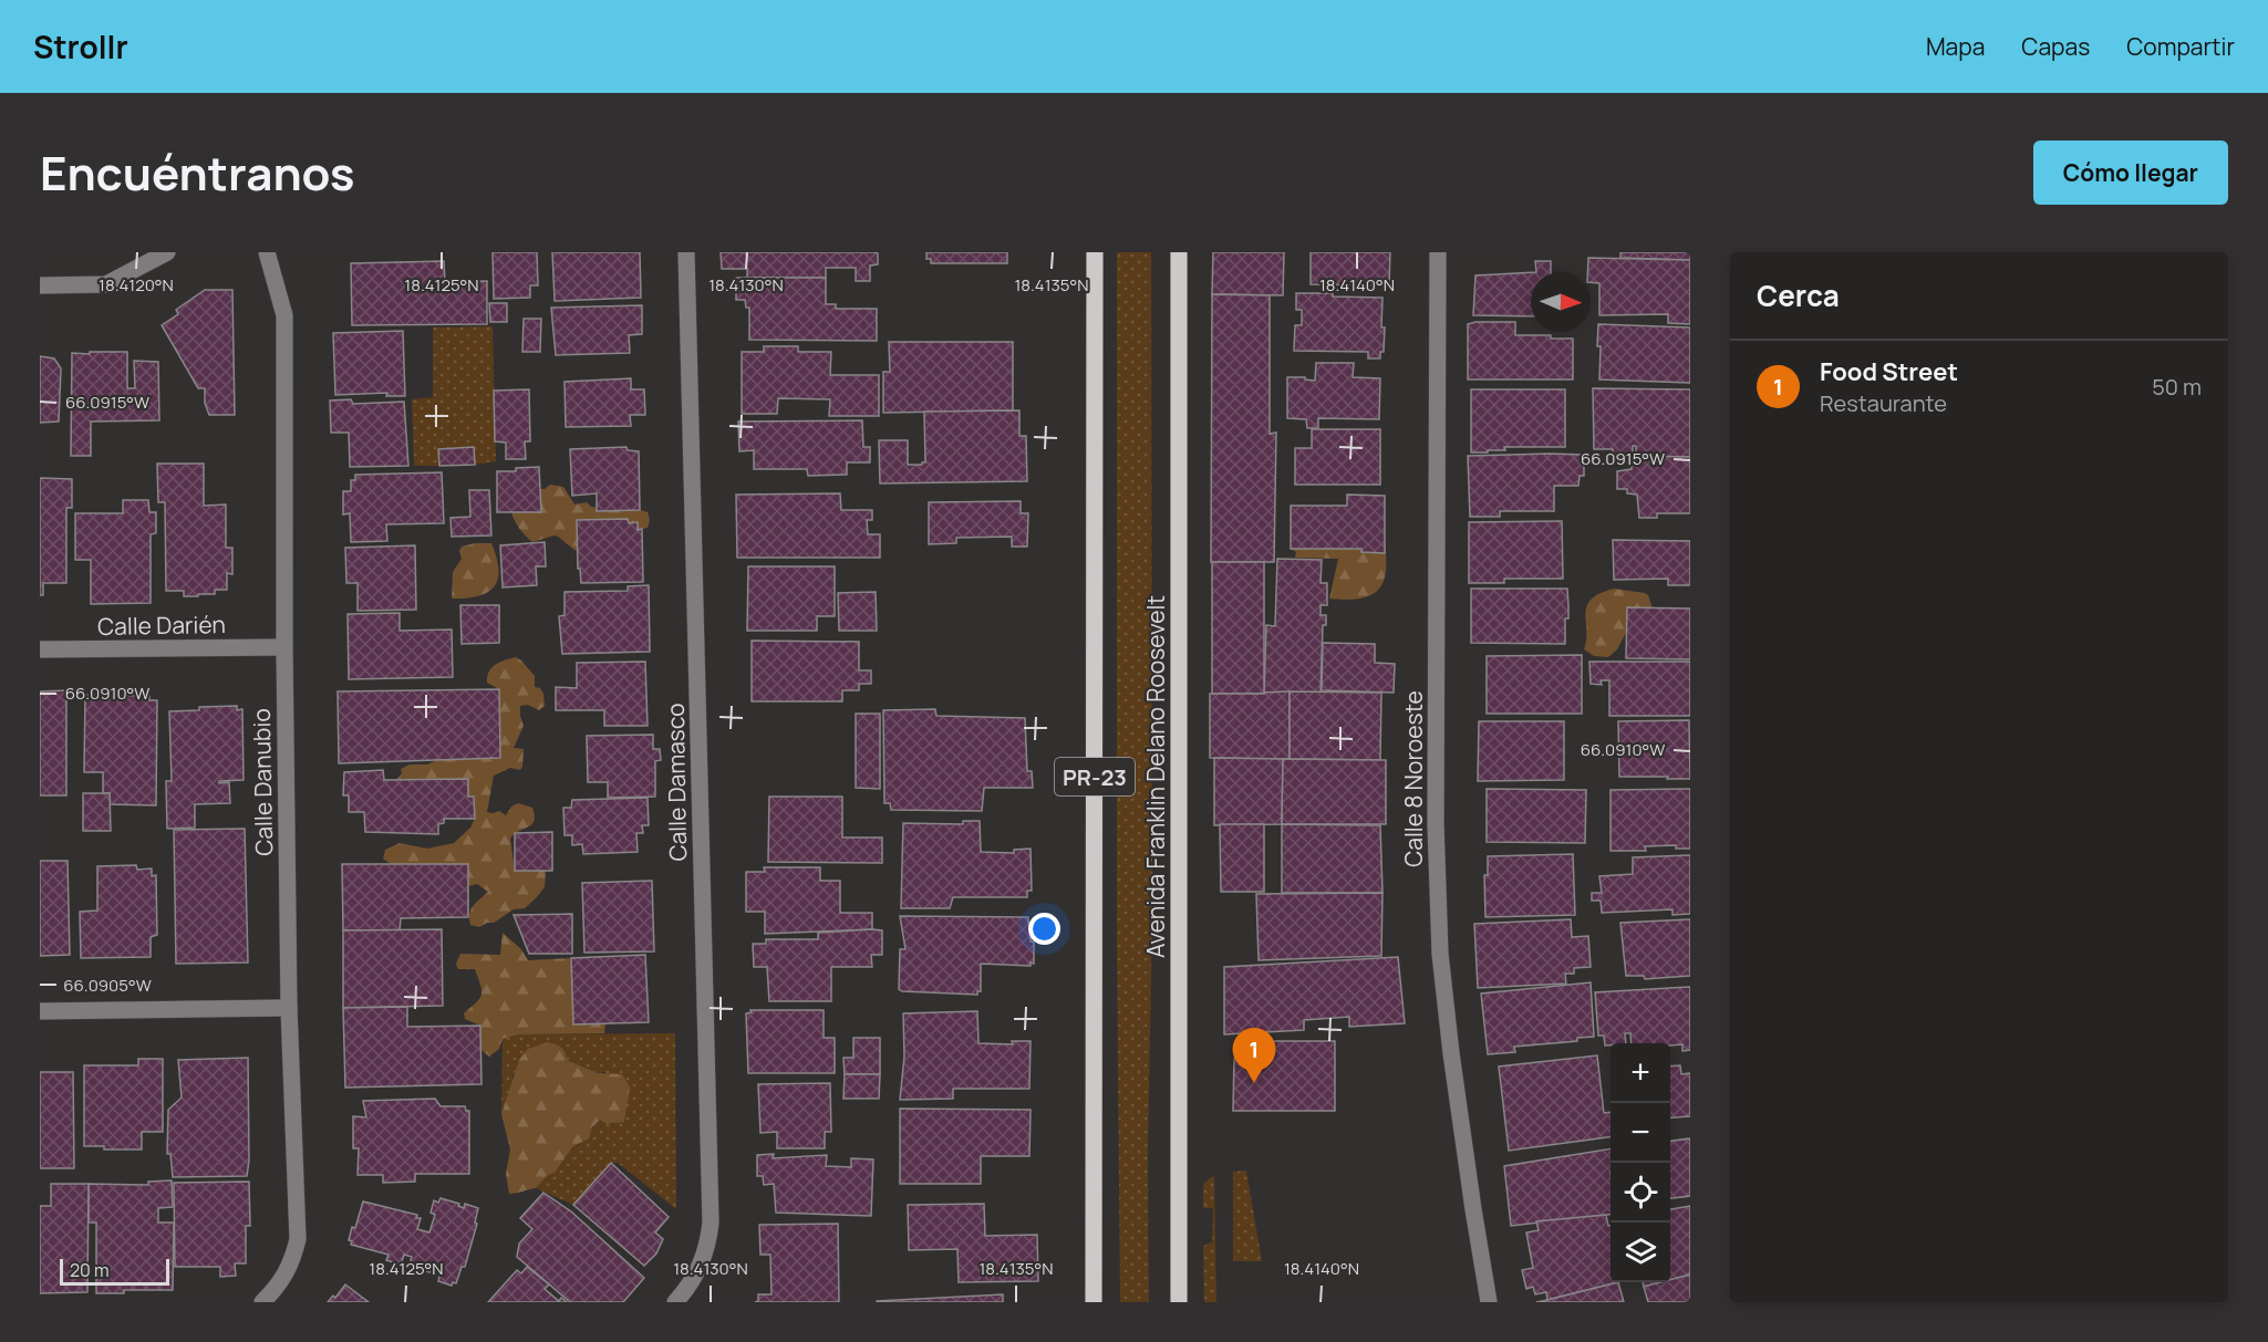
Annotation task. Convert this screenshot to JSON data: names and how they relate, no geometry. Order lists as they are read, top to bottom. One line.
{"streets":{"main road":["PR-23","Avenida Franklin Delano Roosevelt"],"street":["Calle Darién","Calle 8 Noroeste","Calle Danubio","Calle Damasco"]},"crossings":[["Calle Darién","Calle Danubio"]],"scale_bar":"20 m","north":"right","page":{"header":"Strollr","nav":["Mapa","Capas","Compartir"],"title":"Encuéntranos","buttons":"Cómo llegar","heading":"Cerca","list":[{"mark":"1","name":"Food Street","note":"Restaurante","value":"50 m"}],"pins":"1","map_buttons":["+","−"],"scale":"20 m"},"coordinates":["18.4120°N","18.4125°N","18.4130°N","18.4135°N","18.4140°N","66.0915°W","66.0910°W","66.0905°W"]}
